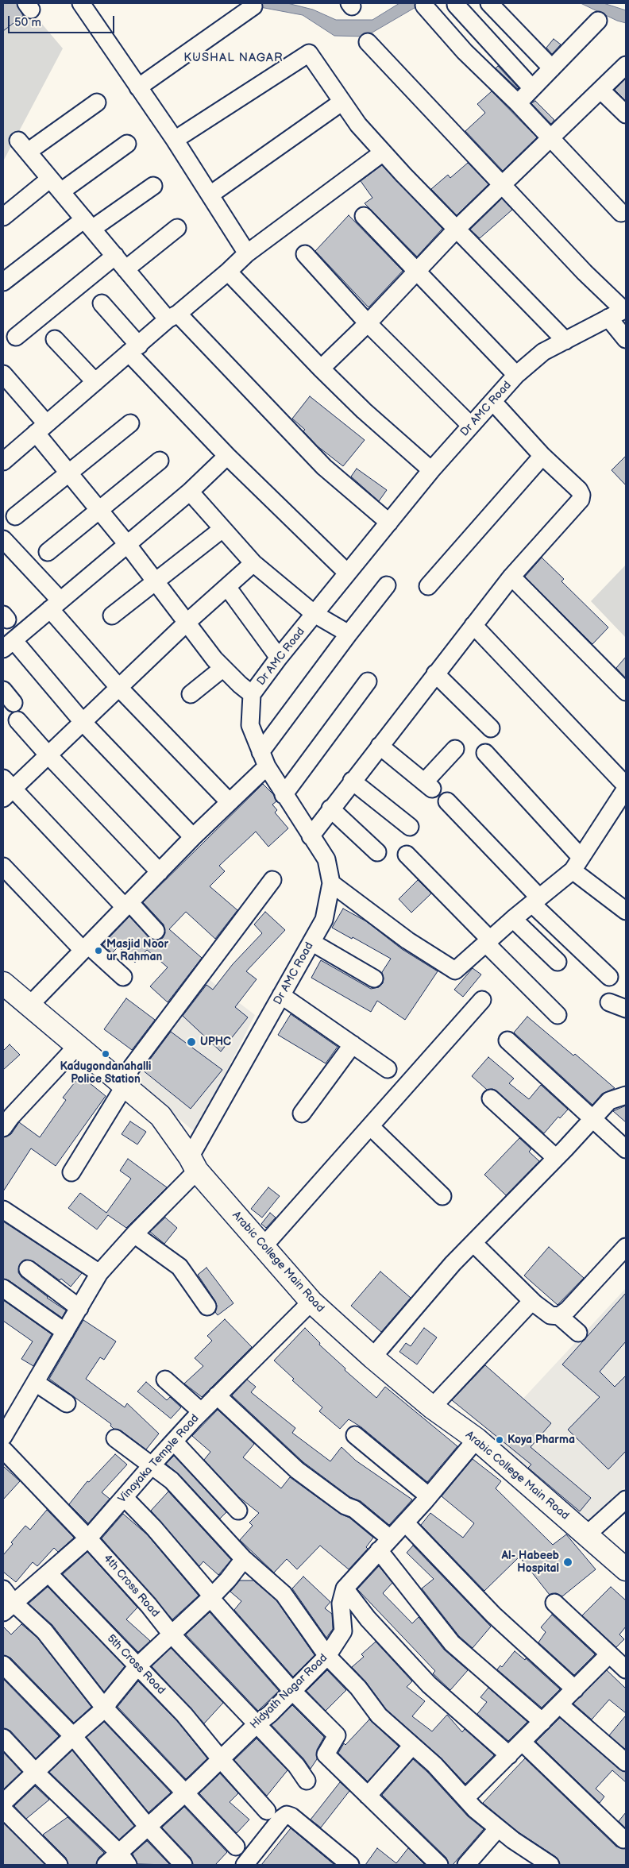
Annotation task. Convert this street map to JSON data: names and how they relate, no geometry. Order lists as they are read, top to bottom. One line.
{"streets":{"main road":["Arabic College Main Road"],"street":["Dr AMC Road","Vinayaka Temple Road","4th Cross Road","5th Cross Road","Hidyath Nagar Road"]},"crossings":[["Dr AMC Road","Arabic College Main Road"],["Arabic College Main Road","Vinayaka Temple Road"],["Vinayaka Temple Road","4th Cross Road"],["Vinayaka Temple Road","5th Cross Road"],["4th Cross Road","Hidyath Nagar Road"],["5th Cross Road","Hidyath Nagar Road"]],"districts":["KUSHAL NAGAR"],"places":["Masjid Noor ur Rahman","UPHC","Kadugondanahalli Police Station","Koya Pharma","Al- Habeeb Hospital"],"scale_bar":"50 m"}
